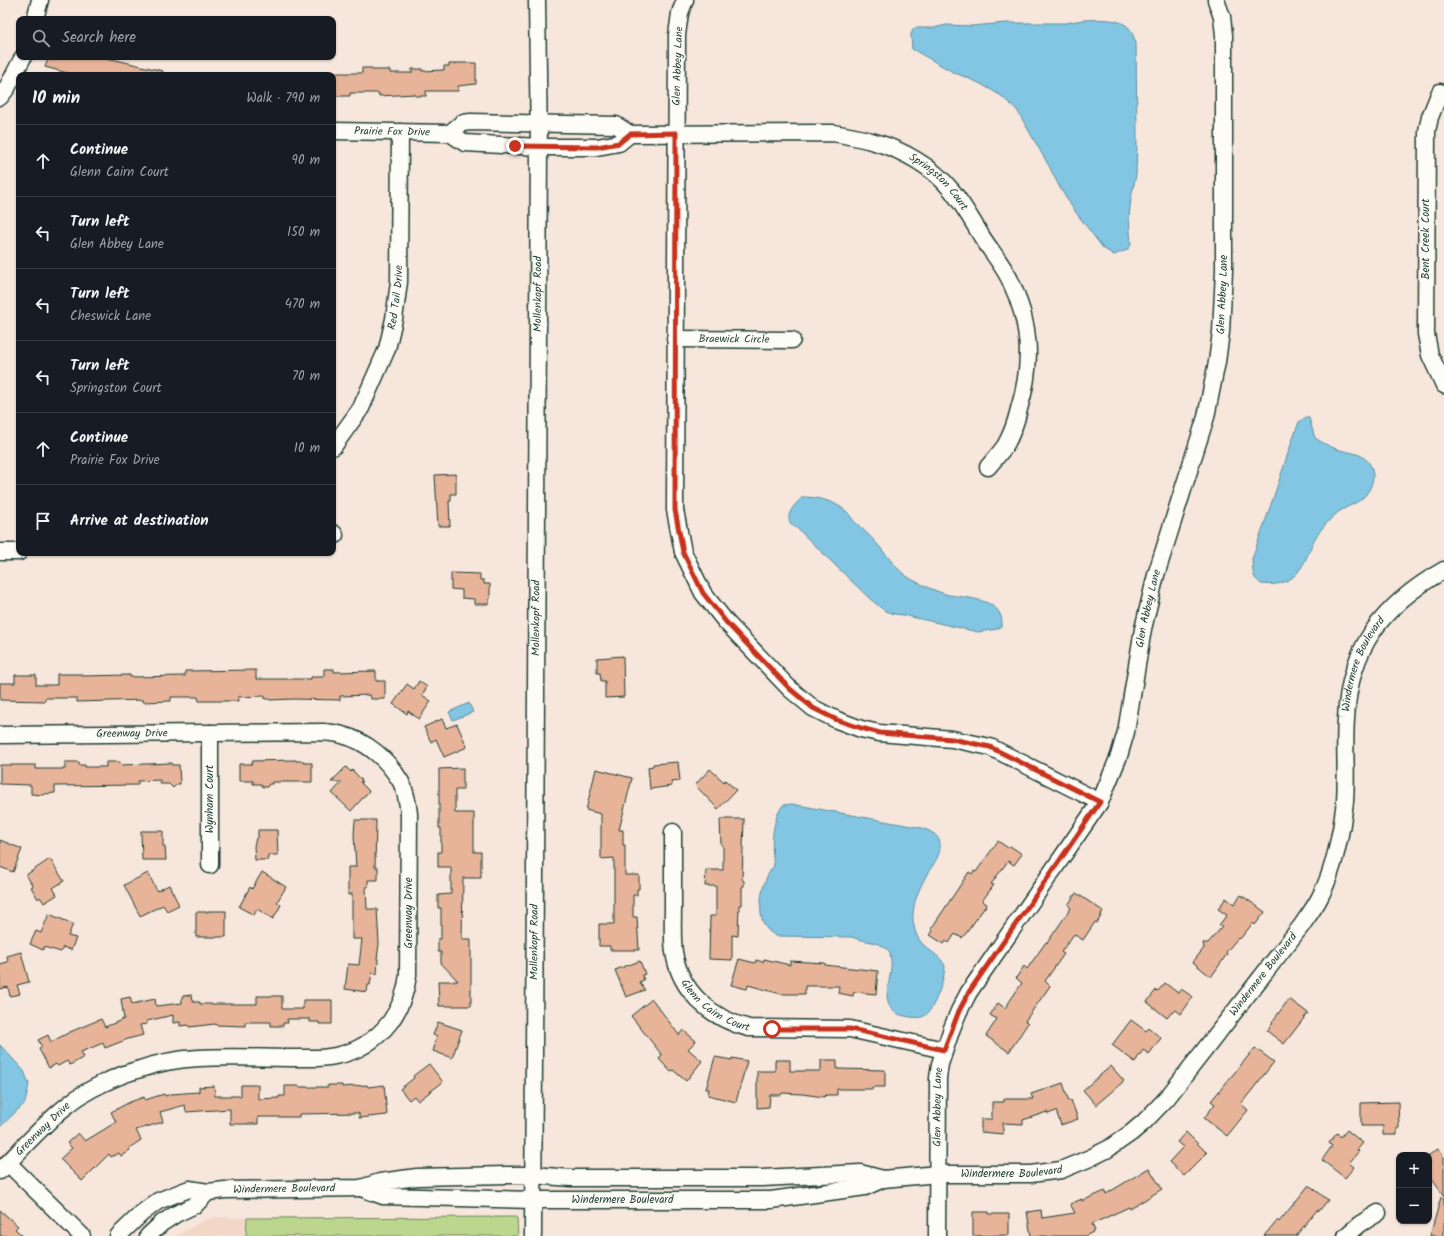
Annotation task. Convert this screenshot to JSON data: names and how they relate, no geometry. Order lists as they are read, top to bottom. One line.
{"streets":{"street":["Glen Abbey Lane","Prairie Fox Drive","Springston Court","Bent Creek Court","Mollenkopf Road","Red Tail Drive","Braewick Circle","Windermere Boulevard","Greenway Drive","Wynham Court","Glenn Cairn Court"]},"crossings":[["Glen Abbey Lane","Springston Court"],["Glen Abbey Lane","Braewick Circle"],["Glen Abbey Lane","Windermere Boulevard"],["Glen Abbey Lane","Glenn Cairn Court"],["Prairie Fox Drive","Springston Court"],["Prairie Fox Drive","Mollenkopf Road"],["Prairie Fox Drive","Red Tail Drive"],["Springston Court","Mollenkopf Road"],["Mollenkopf Road","Windermere Boulevard"],["Greenway Drive","Wynham Court"]],"page":{"search":"Search here","heading":["10 min","Walk · 790 m"],"list":[["Continue","Glenn Cairn Court","90 m"],["Turn left","Glen Abbey Lane","150 m"],["Turn left","Cheswick Lane","470 m"],["Turn left","Springston Court","70 m"],["Continue","Prairie Fox Drive","10 m"],"Arrive at destination"],"map_buttons":["+","−"]}}
